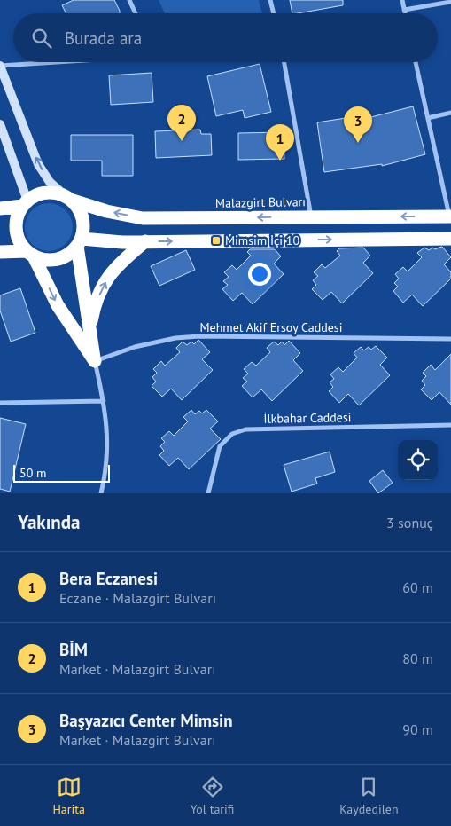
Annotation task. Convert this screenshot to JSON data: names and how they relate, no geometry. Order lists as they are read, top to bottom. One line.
{"streets":{"highway":["Malazgirt Bulvarı"],"street":["Mehmet Akif Ersoy Caddesi","İlkbahar Caddesi"]},"places":{"transit":["Mimsim İçi 10"]},"scale_bar":"50 m","page":{"search":"Burada ara","pins":["2","3","1"],"scale":"50 m","heading":["Yakında","3 sonuç"],"list":[{"mark":"1","name":"Bera Eczanesi","note":"Eczane · Malazgirt Bulvarı","value":"60 m"},{"mark":"2","name":"BİM","note":"Market · Malazgirt Bulvarı","value":"80 m"},{"mark":"3","name":"Başyazıcı Center Mimsin","note":"Market · Malazgirt Bulvarı","value":"90 m"}],"nav":["Harita","Yol tarifi","Kaydedilen"]}}
